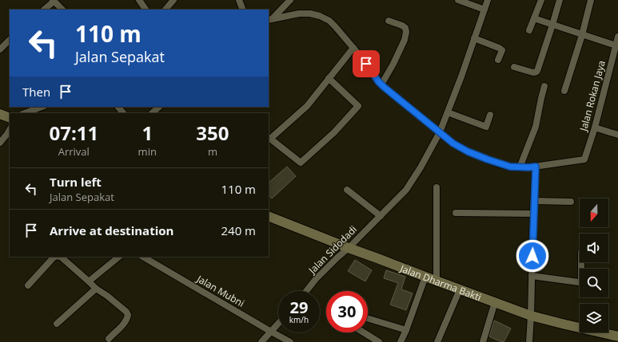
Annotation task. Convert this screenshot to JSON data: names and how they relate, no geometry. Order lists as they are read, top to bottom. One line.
{"streets":{"main road":["Jalan Dharma Bakti"],"street":["Jalan Rokan Jaya","Jalan Sidodadi","Jalan Mubni"]},"crossings":[["Jalan Sidodadi","Jalan Dharma Bakti"]],"north":"bottom","page":{"turn":["110 m","Jalan Sepakat"],"then":"Then","eta":["07:11","Arrival","1","min","350","m"],"list":[{"name":"Turn left","note":"Jalan Sepakat","value":"110 m"},{"name":"Arrive at destination","value":"240 m"}],"speed":"29 km/h","limit":"30"}}
